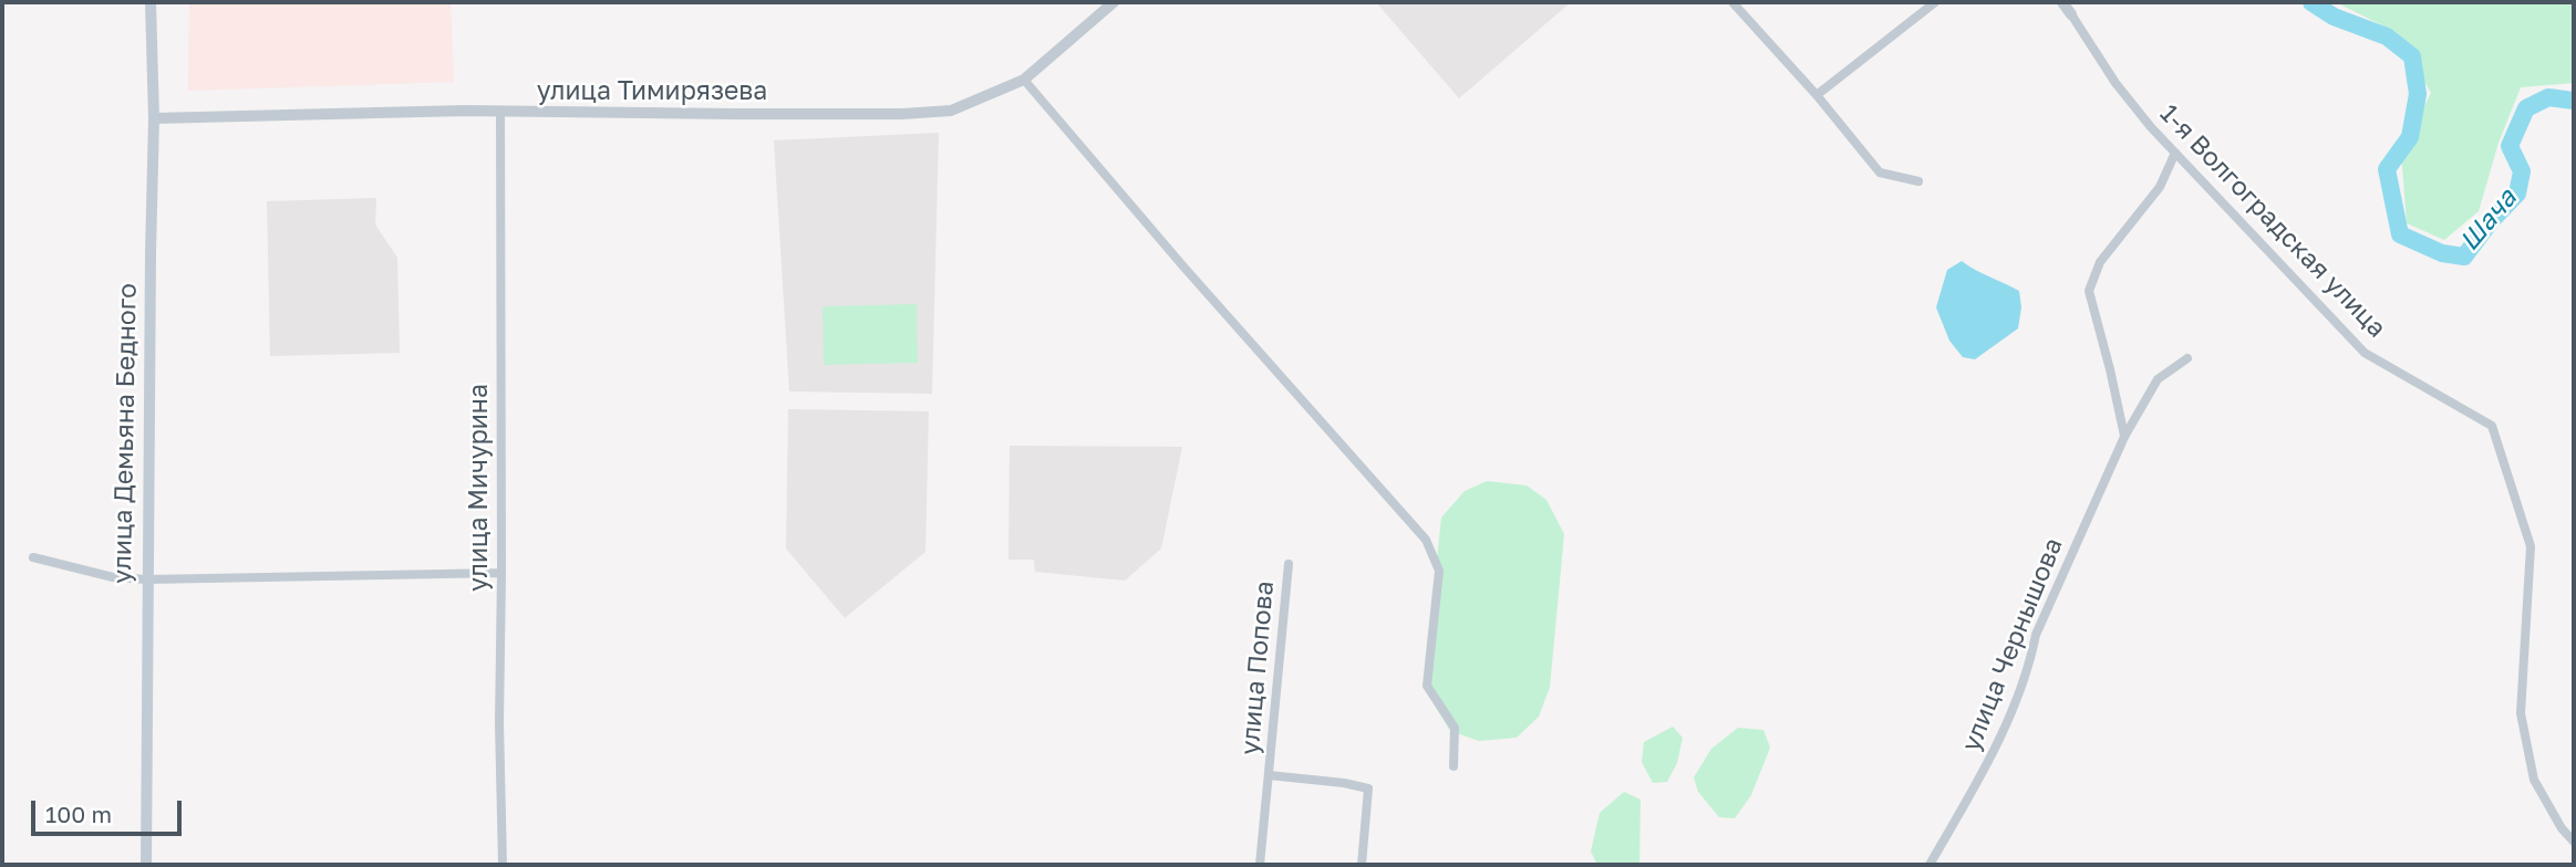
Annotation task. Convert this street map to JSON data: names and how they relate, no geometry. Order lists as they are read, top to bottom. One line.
{"streets":{"main road":["улица Демьяна Бедного"],"street":["улица Тимирязева","1-я Волгоградская улица","улица Мичурина","улица Чернышова","улица Попова"]},"crossings":[["улица Тимирязева","улица Демьяна Бедного"],["улица Тимирязева","улица Мичурина"]],"water":["Шача"],"scale_bar":"100 m"}
